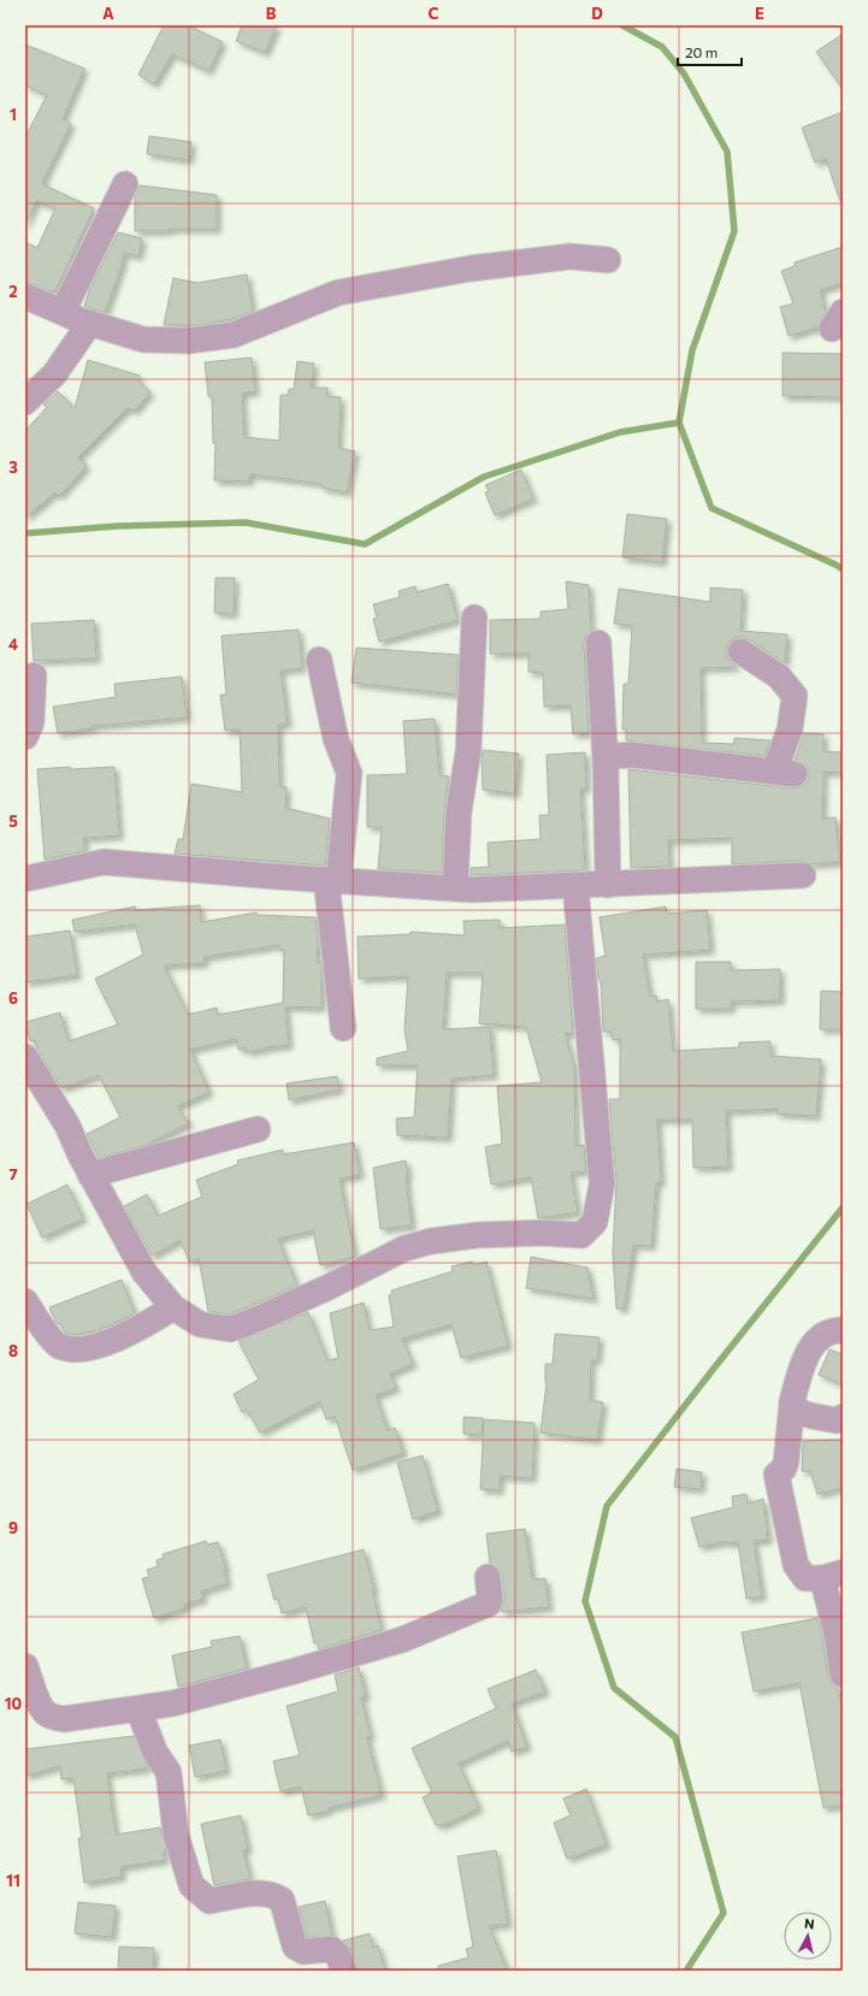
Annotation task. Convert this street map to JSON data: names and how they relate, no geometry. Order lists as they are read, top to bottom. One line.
{"scale_bar":"20 m","north":"top","grid":{"columns":["A","B","C","D","E"],"rows":["1","2","3","4","5","6","7","8","9","10","11"]}}
